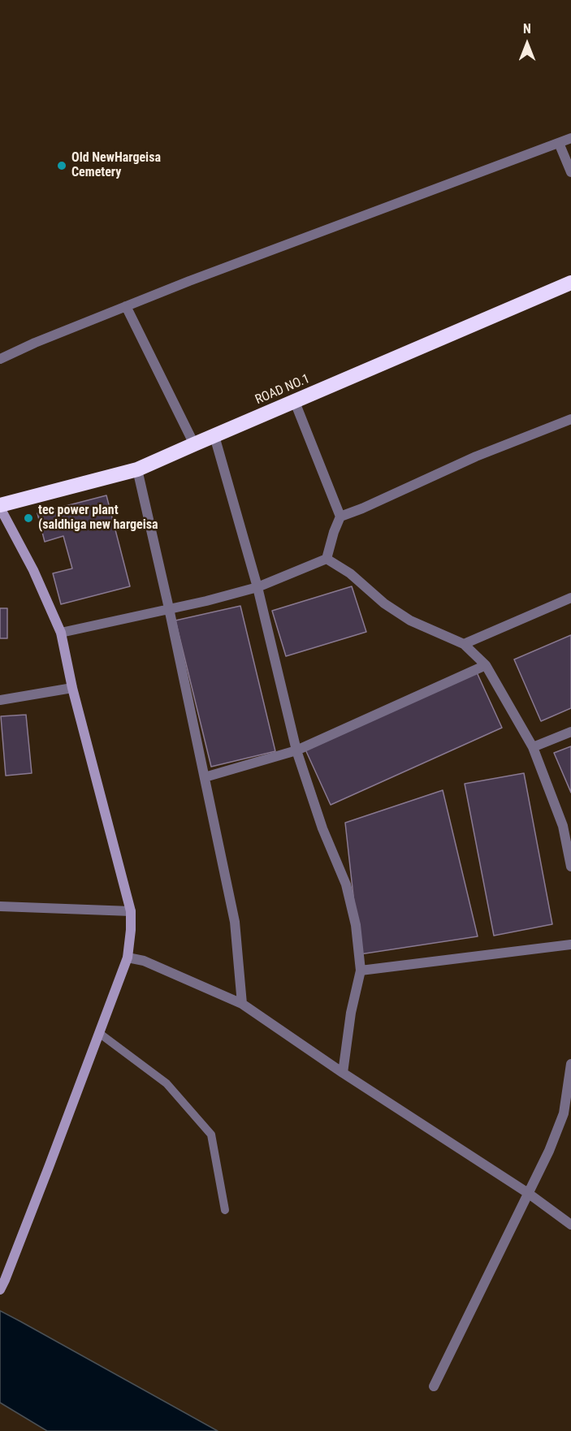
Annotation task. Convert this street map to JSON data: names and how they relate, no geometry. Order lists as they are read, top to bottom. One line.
{"streets":{"highway":["ROAD NO.1"]},"places":["Old NewHargeisa Cemetery","tec power plant (saldhiga new hargeisa"],"north":"top"}
